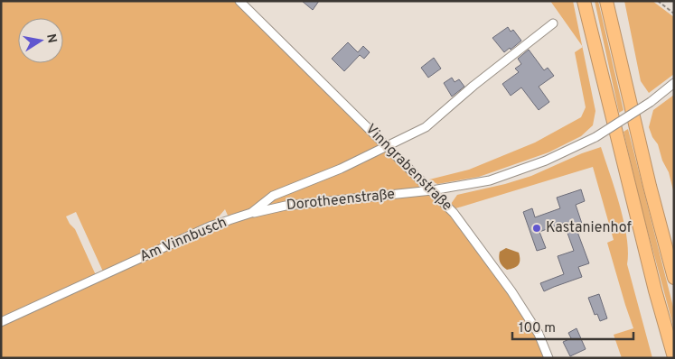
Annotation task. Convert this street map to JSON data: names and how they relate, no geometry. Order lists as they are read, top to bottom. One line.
{"streets":{"street":["Vinngrabenstraße","Dorotheenstraße","Am Vinnbusch"]},"crossings":[["Vinngrabenstraße","Dorotheenstraße"],["Vinngrabenstraße","Am Vinnbusch"],["Dorotheenstraße","Am Vinnbusch"]],"places":["Kastanienhof"],"scale_bar":"100 m","north":"right"}
